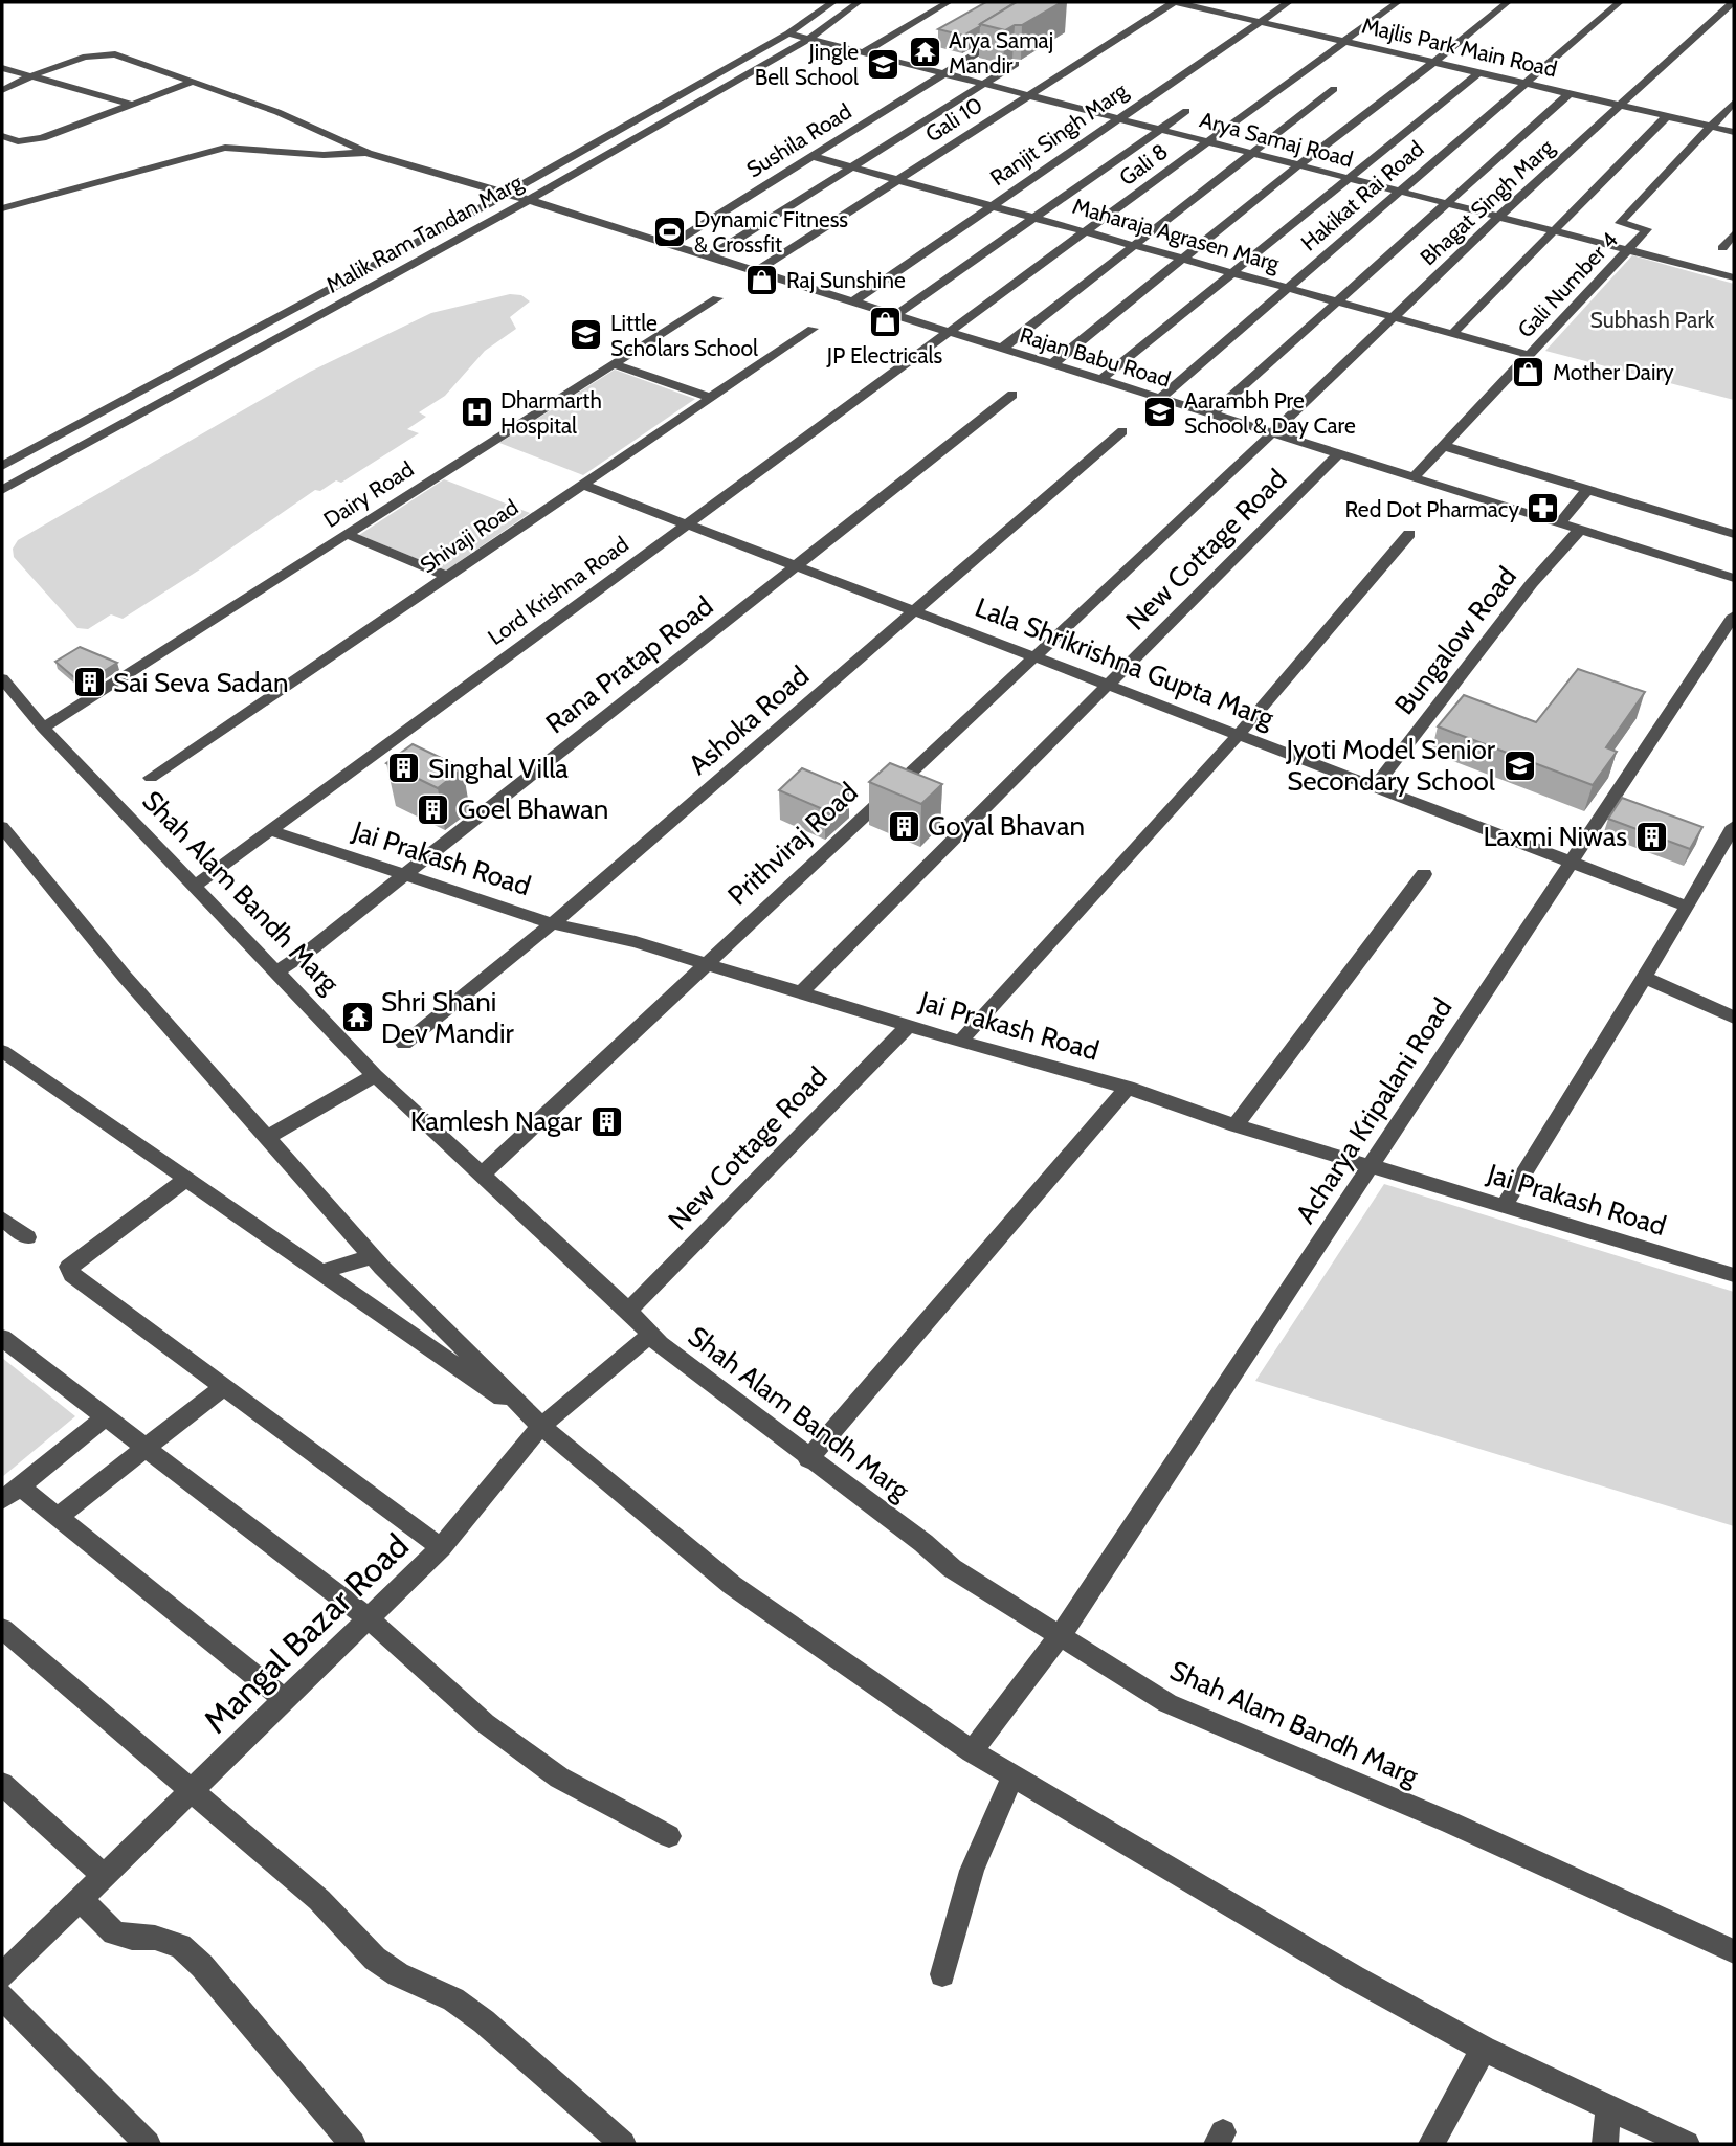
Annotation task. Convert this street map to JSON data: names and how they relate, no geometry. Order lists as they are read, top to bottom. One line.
{"streets":{"street":["Majlis Park Main Road","Gali 10","Ranjit Singh Marg","Arya Samaj Road","Sushila Road","Gali 8","Hakikat Rai Road","Bhagat Singh Marg","Malik Ram Tandan Marg","Maharaja Agrasen Marg","Gali Number 4","Rajan Babu Road","Dairy Road","Shivaji Road","New Cottage Road","Lord Krishna Road","Bungalow Road","Lala Shrikrishna Gupta Marg","Rana Pratap Road","Ashoka Road","Prithviraj Road","Jai Prakash Road","Shah Alam Bandh Marg","Acharya Kripalani Road","Mangal Bazar Road"]},"crossings":[["Majlis Park Main Road","Gali 10"],["Majlis Park Main Road","Ranjit Singh Marg"],["Majlis Park Main Road","Gali 8"],["Majlis Park Main Road","Hakikat Rai Road"],["Majlis Park Main Road","Bhagat Singh Marg"],["Majlis Park Main Road","Gali Number 4"],["Gali 10","Arya Samaj Road"],["Gali 10","Maharaja Agrasen Marg"],["Gali 10","Rajan Babu Road"],["Ranjit Singh Marg","Arya Samaj Road"],["Ranjit Singh Marg","Maharaja Agrasen Marg"],["Ranjit Singh Marg","Rajan Babu Road"],["Arya Samaj Road","Sushila Road"],["Arya Samaj Road","Gali 8"],["Arya Samaj Road","Hakikat Rai Road"],["Arya Samaj Road","Bhagat Singh Marg"],["Arya Samaj Road","Malik Ram Tandan Marg"],["Arya Samaj Road","Gali Number 4"],["Sushila Road","Maharaja Agrasen Marg"],["Sushila Road","Rajan Babu Road"],["Gali 8","Maharaja Agrasen Marg"],["Gali 8","Rajan Babu Road"],["Gali 8","Lord Krishna Road"],["Hakikat Rai Road","Maharaja Agrasen Marg"],["Hakikat Rai Road","Rajan Babu Road"],["Bhagat Singh Marg","Maharaja Agrasen Marg"],["Bhagat Singh Marg","Rajan Babu Road"],["Bhagat Singh Marg","Prithviraj Road"],["Malik Ram Tandan Marg","Rajan Babu Road"],["Maharaja Agrasen Marg","Gali Number 4"],["Gali Number 4","Rajan Babu Road"],["Rajan Babu Road","New Cottage Road"],["Rajan Babu Road","Lord Krishna Road"],["Rajan Babu Road","Bungalow Road"],["Rajan Babu Road","Prithviraj Road"],["Dairy Road","Shah Alam Bandh Marg"],["Shivaji Road","Lala Shrikrishna Gupta Marg"],["New Cottage Road","Lala Shrikrishna Gupta Marg"],["New Cottage Road","Jai Prakash Road"],["New Cottage Road","Shah Alam Bandh Marg"],["Lord Krishna Road","Lala Shrikrishna Gupta Marg"],["Lord Krishna Road","Jai Prakash Road"],["Lord Krishna Road","Shah Alam Bandh Marg"],["Bungalow Road","Lala Shrikrishna Gupta Marg"],["Lala Shrikrishna Gupta Marg","Rana Pratap Road"],["Lala Shrikrishna Gupta Marg","Ashoka Road"],["Lala Shrikrishna Gupta Marg","Prithviraj Road"],["Lala Shrikrishna Gupta Marg","Acharya Kripalani Road"],["Rana Pratap Road","Jai Prakash Road"],["Rana Pratap Road","Shah Alam Bandh Marg"],["Ashoka Road","Jai Prakash Road"],["Prithviraj Road","Jai Prakash Road"],["Prithviraj Road","Shah Alam Bandh Marg"],["Jai Prakash Road","Acharya Kripalani Road"],["Shah Alam Bandh Marg","Acharya Kripalani Road"],["Shah Alam Bandh Marg","Mangal Bazar Road"]],"parks":["Subhash Park"],"places":{"temple":["Arya Samaj Mandir","Shri Shani Dev Mandir"],"school or university":["Jingle Bell School","Little Scholars School","Aarambh Pre School & Day Care","Jyoti Model Senior Secondary School"],"sports":["Dynamic Fitness & Crossfit"],"shop":["Raj Sunshine","JP Electricals","Mother Dairy"],"hospital":["Dharmarth Hospital"],"pharmacy":["Red Dot Pharmacy"],"building":["Sai Seva Sadan","Singhal Villa","Goel Bhawan","Goyal Bhavan","Laxmi Niwas","Kamlesh Nagar"]}}
